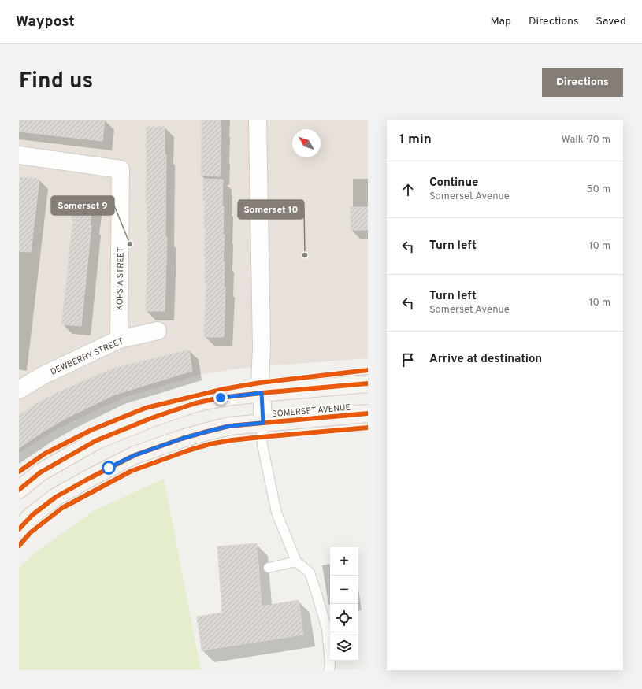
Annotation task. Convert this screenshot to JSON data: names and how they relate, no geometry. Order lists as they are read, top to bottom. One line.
{"streets":{"street":["KOPSIA STREET","DEWBERRY STREET","SOMERSET AVENUE"]},"crossings":[["KOPSIA STREET","DEWBERRY STREET"]],"places":["Somerset 9","Somerset 10"],"north":"top left","page":{"header":"Waypost","nav":["Map","Directions","Saved"],"title":"Find us","buttons":"Directions","heading":["1 min","Walk · 70 m"],"list":[["Continue","Somerset Avenue","50 m"],["Turn left","10 m"],["Turn left","Somerset Avenue","10 m"],"Arrive at destination"],"map_buttons":["+","−"]}}
